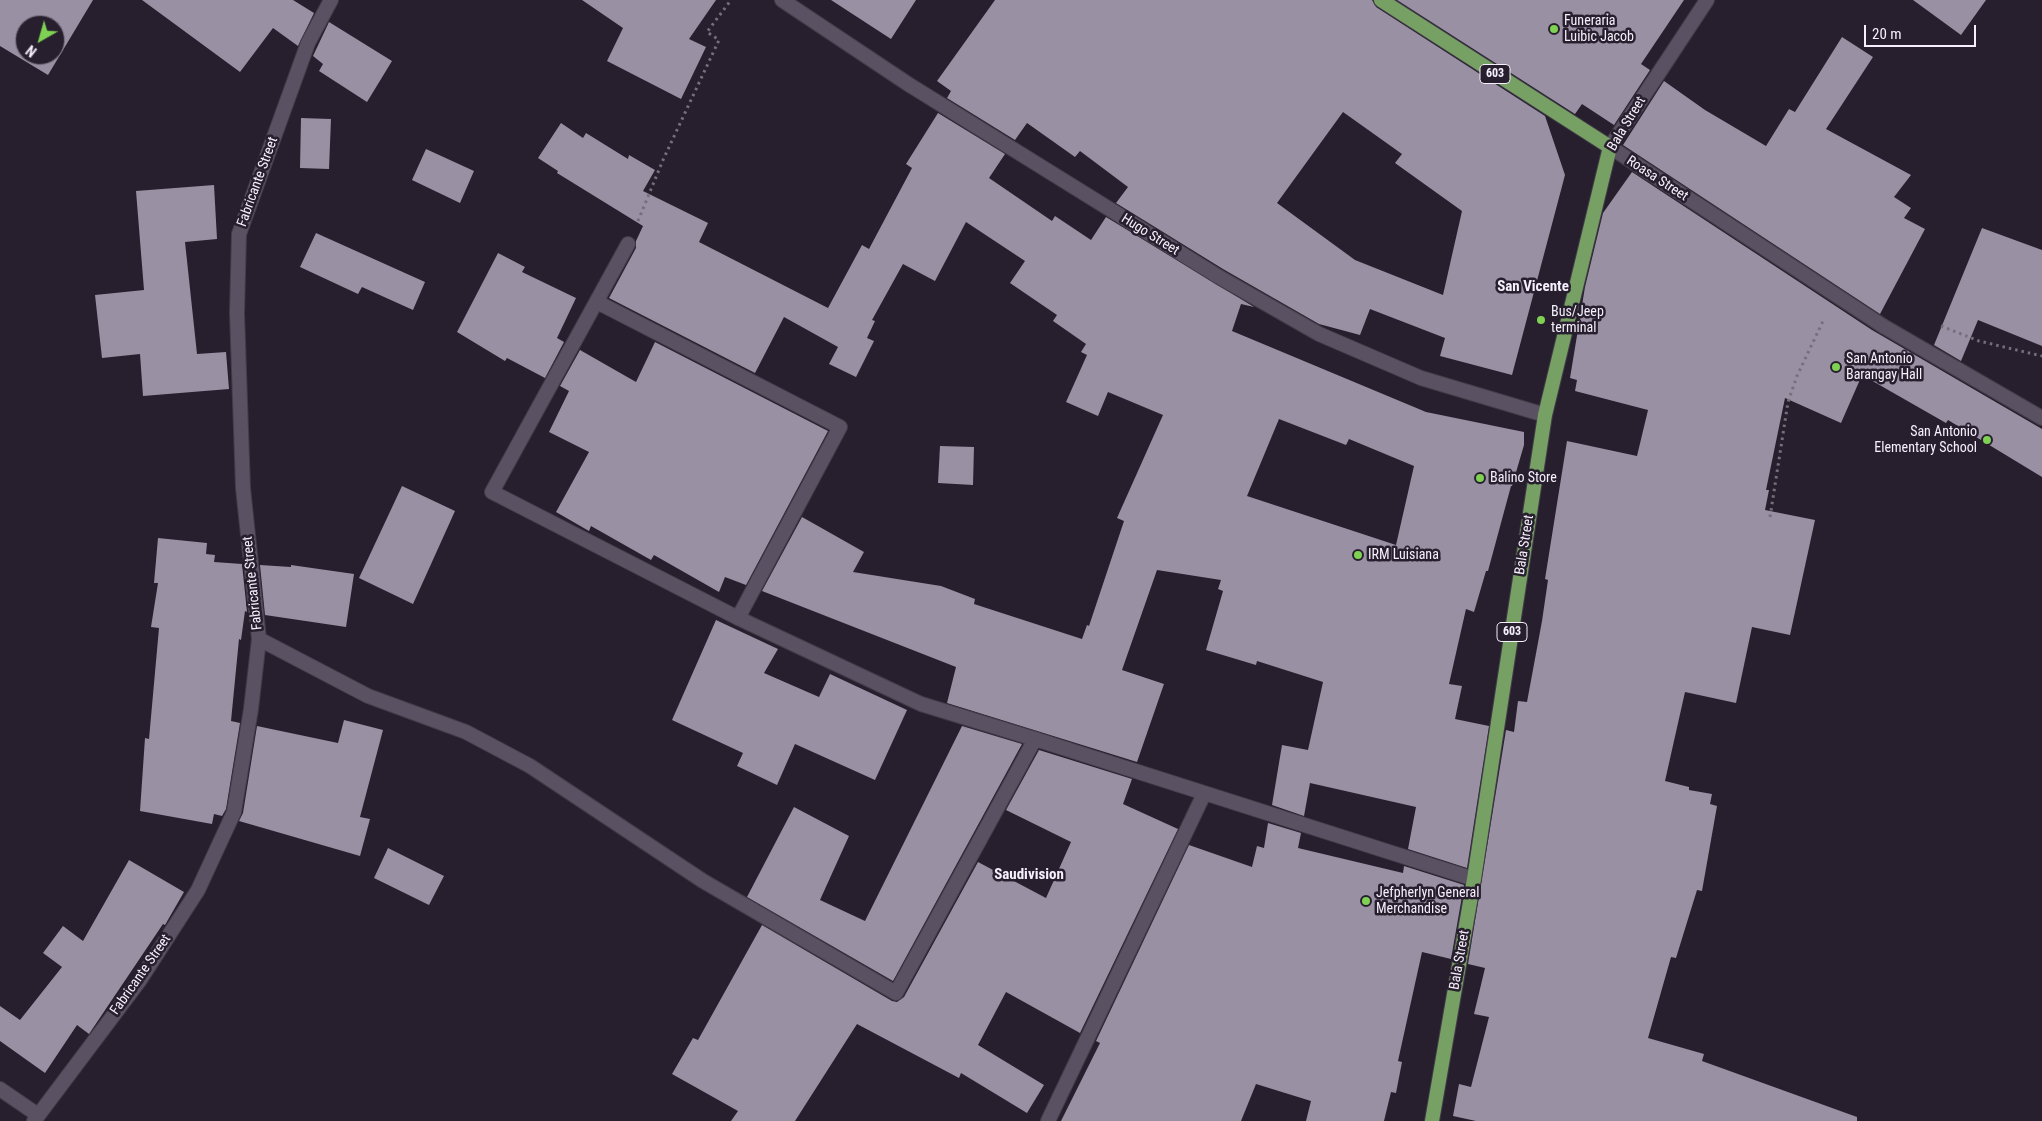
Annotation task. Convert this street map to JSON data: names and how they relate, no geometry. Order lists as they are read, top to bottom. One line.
{"streets":{"main road":["603","Bala Street","Roasa Street"],"street":["Fabricante Street","Hugo Street"]},"crossings":[["Bala Street","Roasa Street"],["Bala Street","Hugo Street"]],"districts":["San Vicente","Saudivision"],"places":["Funeraria Luibic Jacob","Bus/Jeep terminal","San Antonio Barangay Hall","San Antonio Elementary School","Balino Store","IRM Luisiana","Jefpherlyn General Merchandise"],"scale_bar":"20 m","north":"bottom left"}
